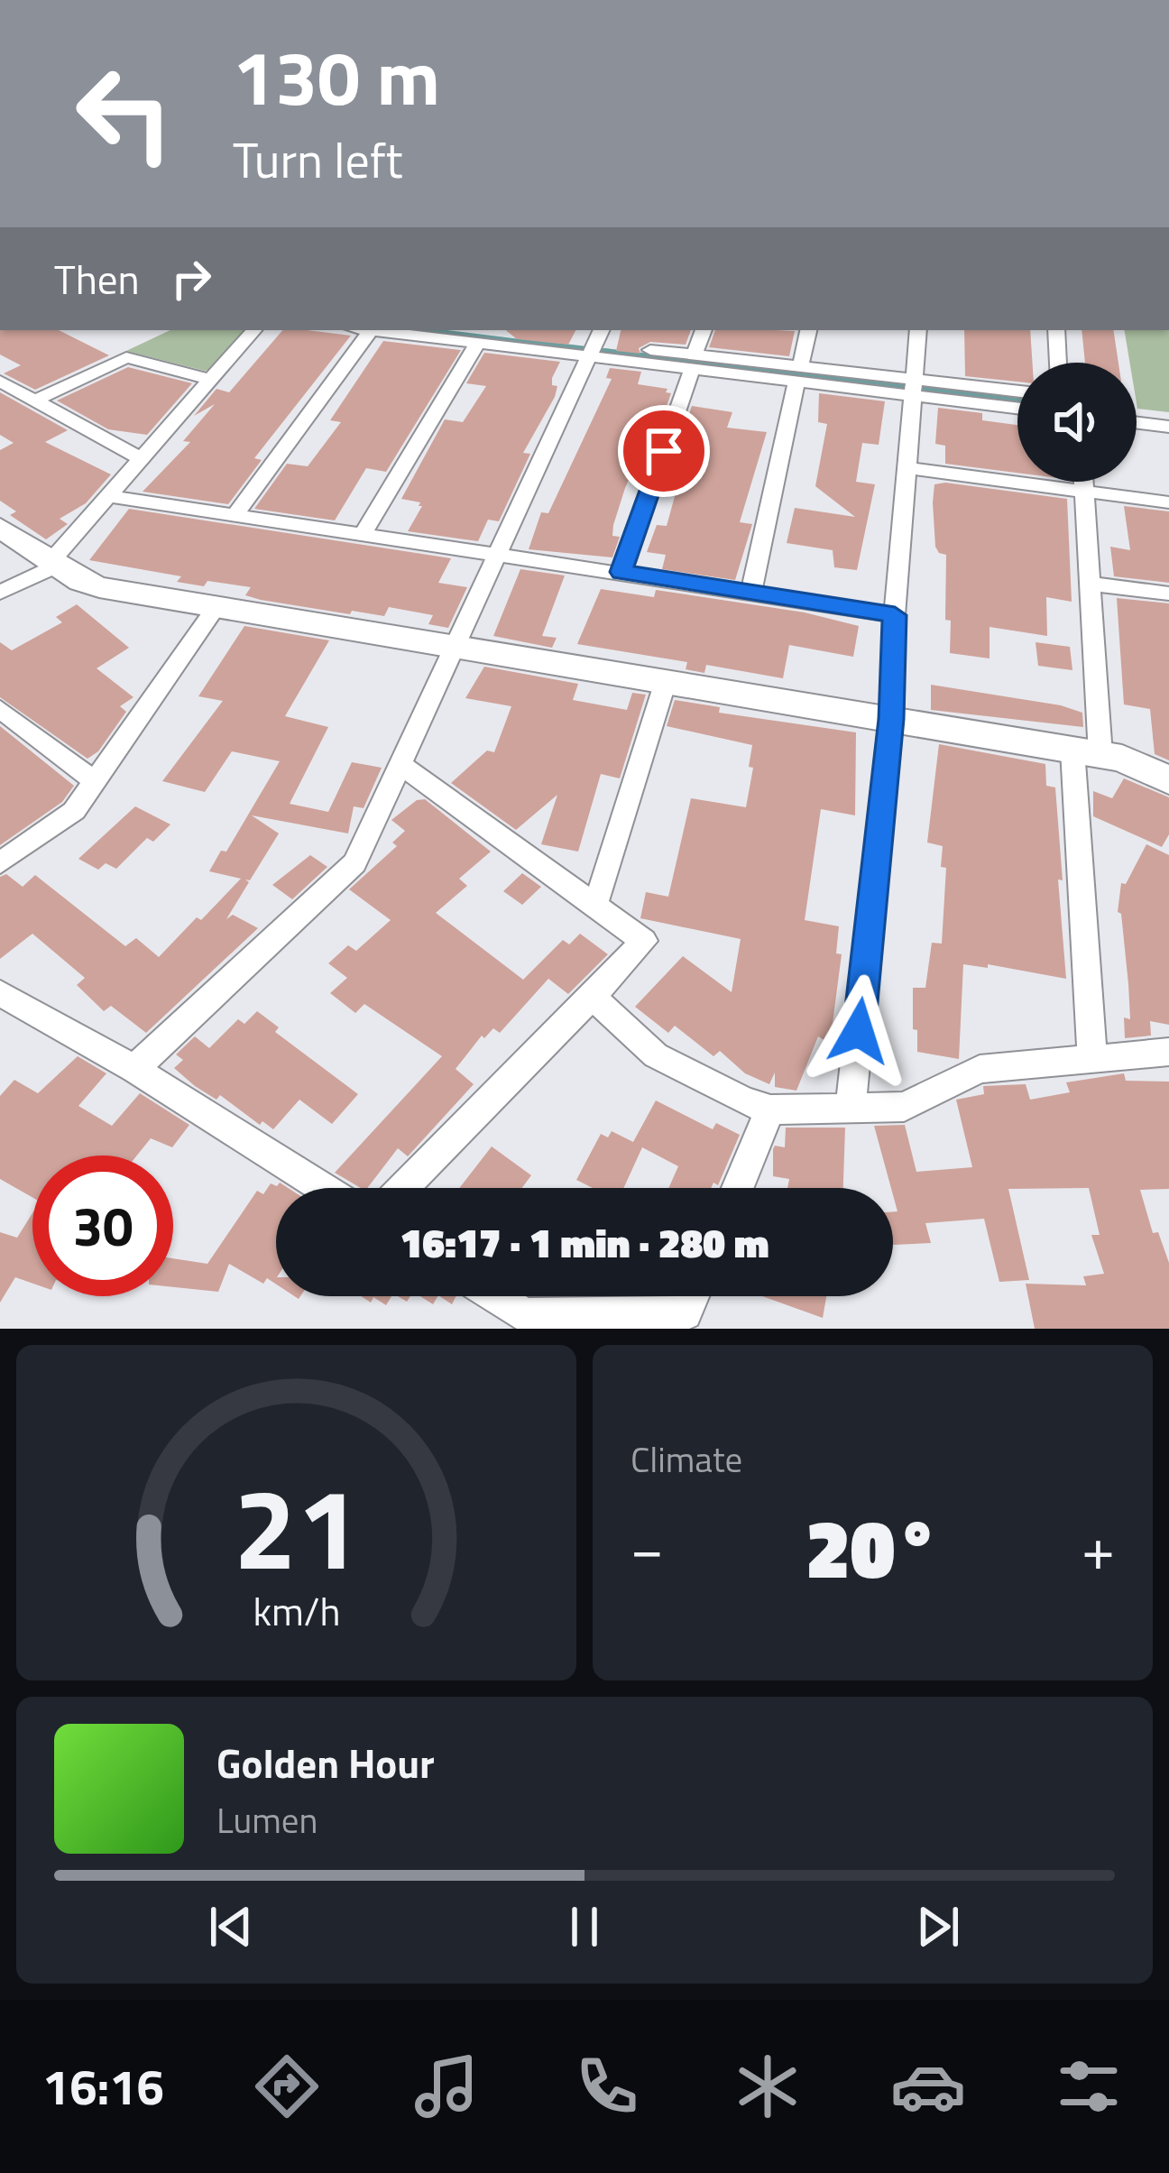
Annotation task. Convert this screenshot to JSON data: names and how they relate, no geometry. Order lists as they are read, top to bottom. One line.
{"page":{"turn":["130 m","Turn left"],"then":"Then","limit":"30","trip":"16:17 · 1 min · 280 m","tile":"Climate","heat":["−","20°","+"],"song":["Golden Hour","Lumen"],"tabs":"16:16","gauge":["21","km/h"]}}
